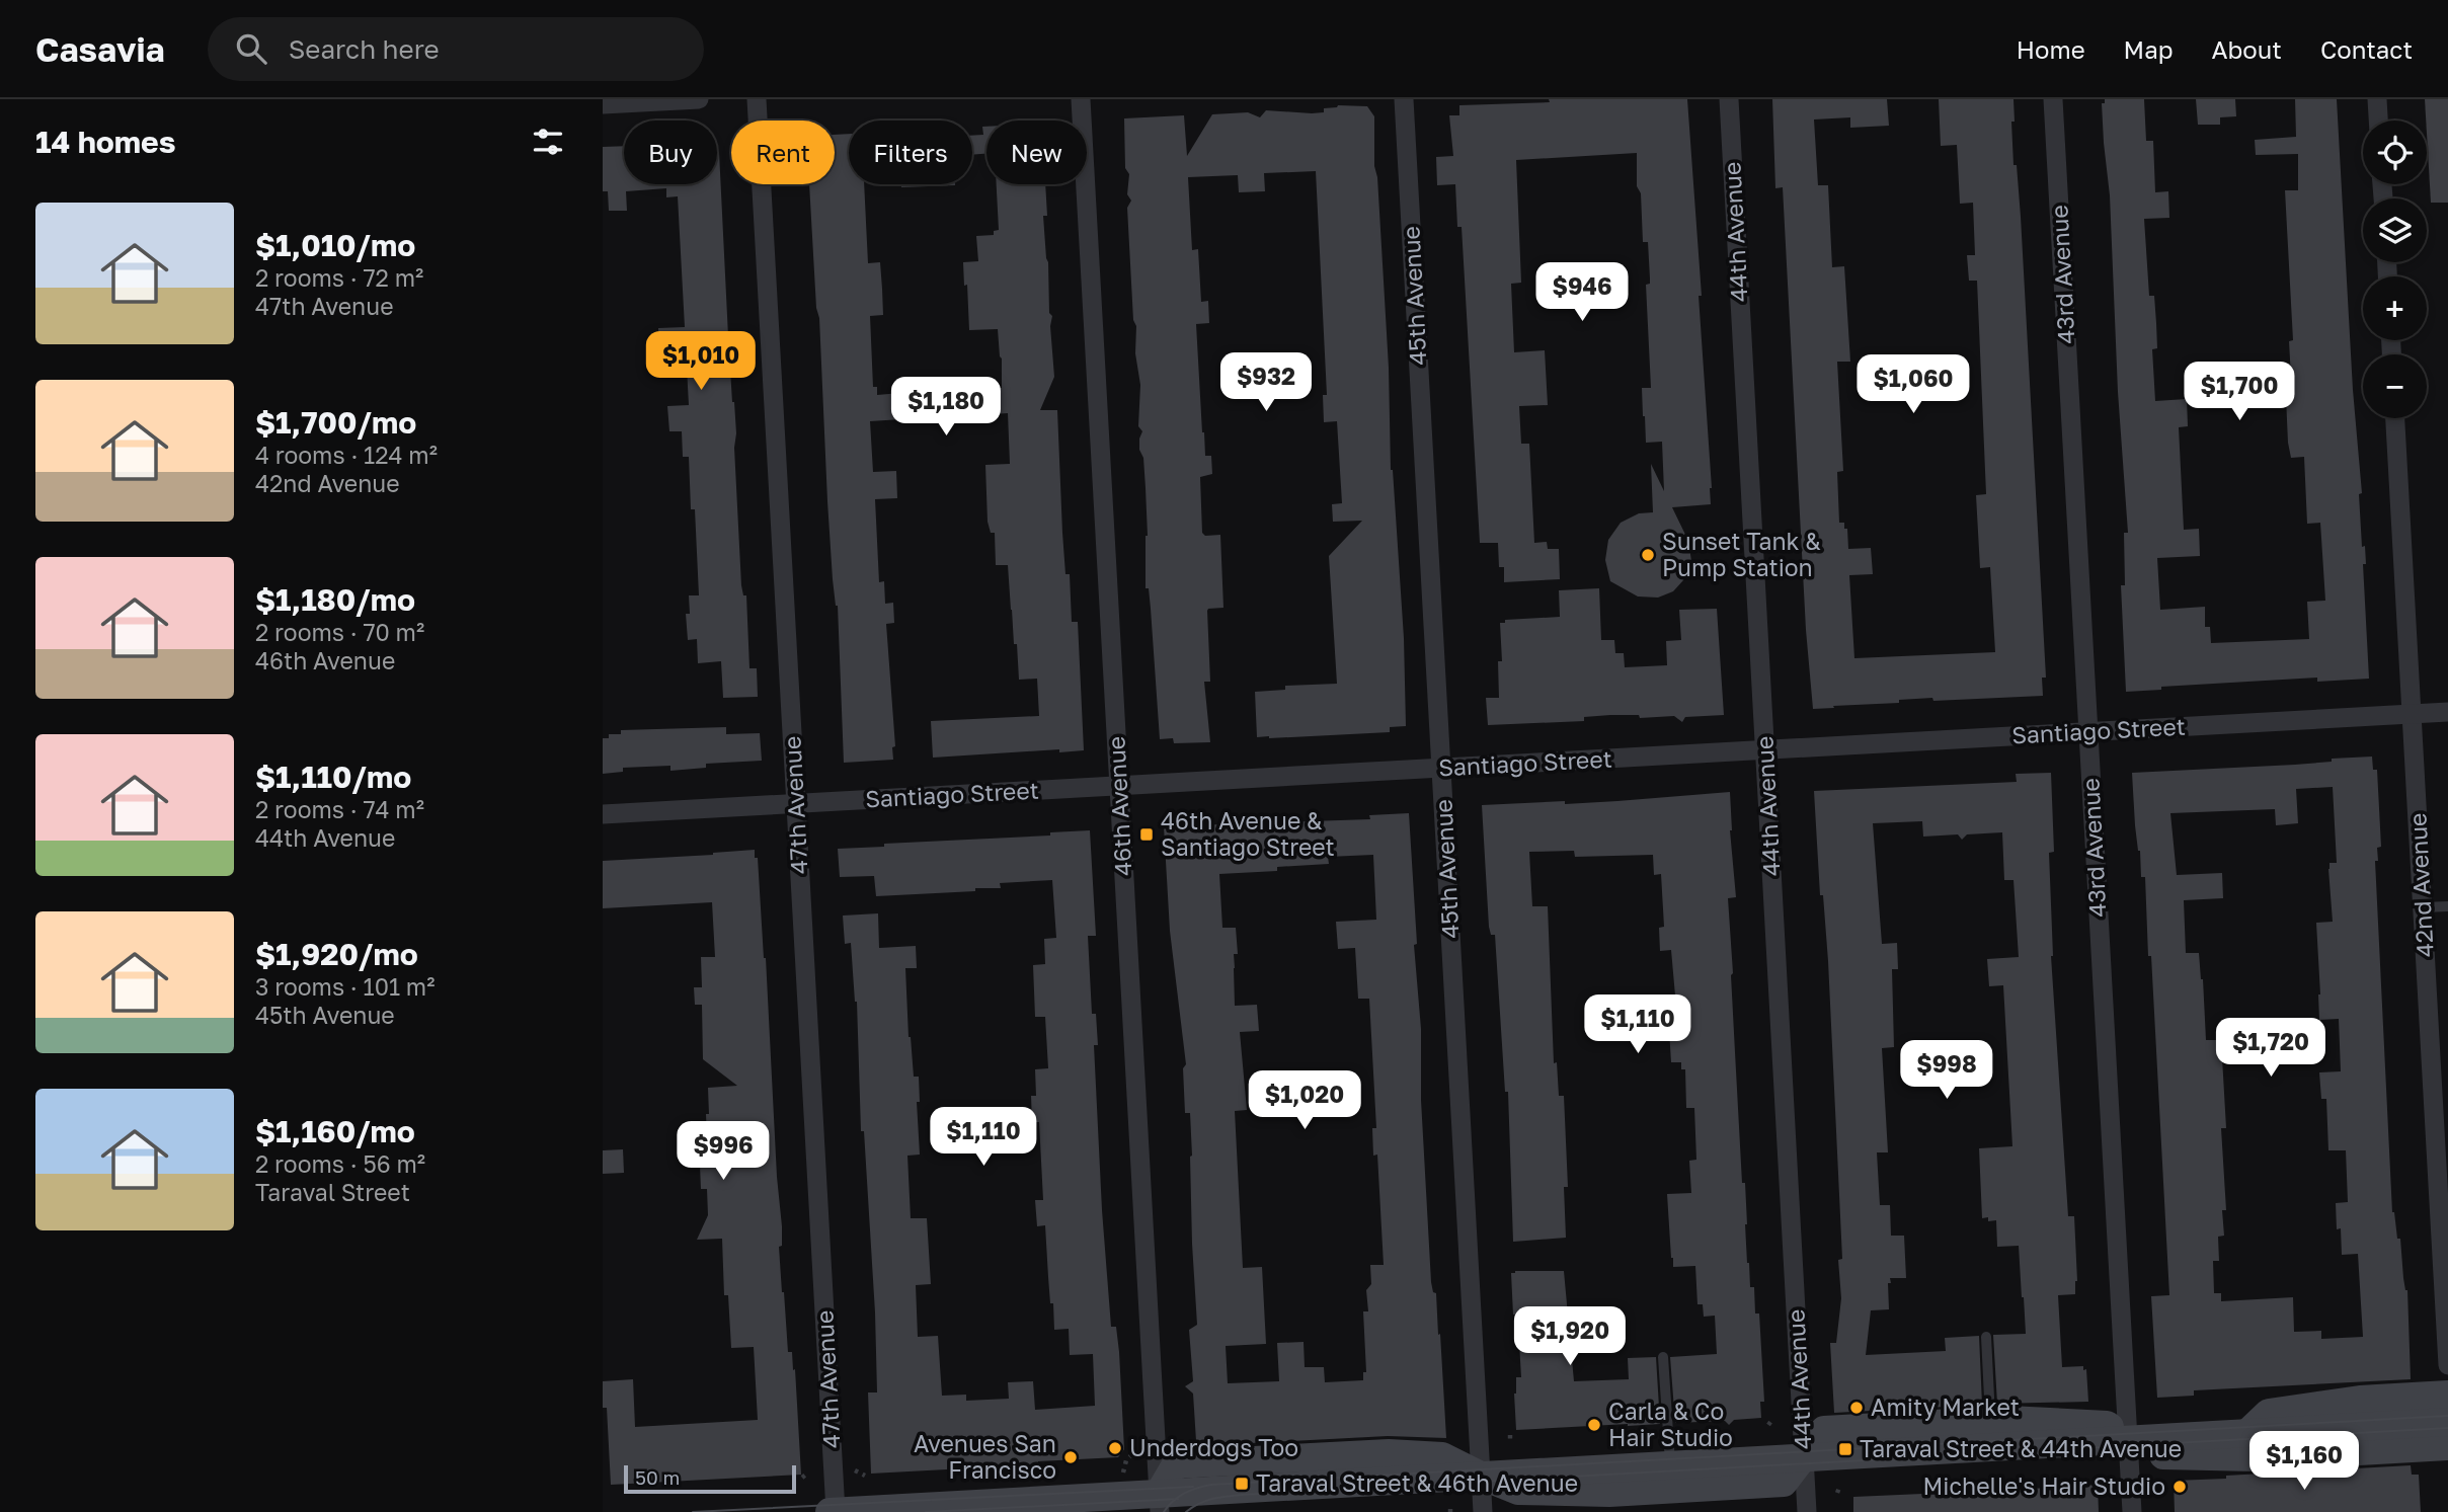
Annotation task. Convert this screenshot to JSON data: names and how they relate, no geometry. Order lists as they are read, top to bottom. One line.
{"streets":{"street":["44th Avenue","43rd Avenue","45th Avenue","Santiago Street","47th Avenue","46th Avenue","42nd Avenue"]},"crossings":[["44th Avenue","Santiago Street"],["43rd Avenue","Santiago Street"],["45th Avenue","Santiago Street"],["Santiago Street","47th Avenue"],["Santiago Street","46th Avenue"],["Santiago Street","42nd Avenue"]],"places":{"other":["Sunset Tank & Pump Station","Amity Market","Carla & Co Hair Studio","Underdogs Too","Avenues San Francisco","Michelle's Hair Studio"],"transit":["46th Avenue & Santiago Street","Taraval Street & 44th Avenue","Taraval Street & 46th Avenue"]},"scale_bar":"50 m","page":{"header":"Casavia","search":"Search here","nav":["Home","Map","About","Contact"],"heading":"14 homes","map_buttons":["+","−"],"chip":["Buy","Rent","Filters","New"],"list":[{"name":"$1,010/mo","note":"2 rooms · 72 m² · 47th Avenue"},{"name":"$1,700/mo","note":"4 rooms · 124 m² · 42nd Avenue"},{"name":"$1,180/mo","note":"2 rooms · 70 m² · 46th Avenue"},{"name":"$1,110/mo","note":"2 rooms · 74 m² · 44th Avenue"},{"name":"$1,920/mo","note":"3 rooms · 101 m² · 45th Avenue"},{"name":"$1,160/mo","note":"2 rooms · 56 m² · Taraval Street"}],"price":["$946","$1,010","$932","$1,060","$1,700","$1,180","$1,110","$1,720","$998","$1,020","$1,110","$996","$1,920","$1,160"],"scale":"50 m"}}
